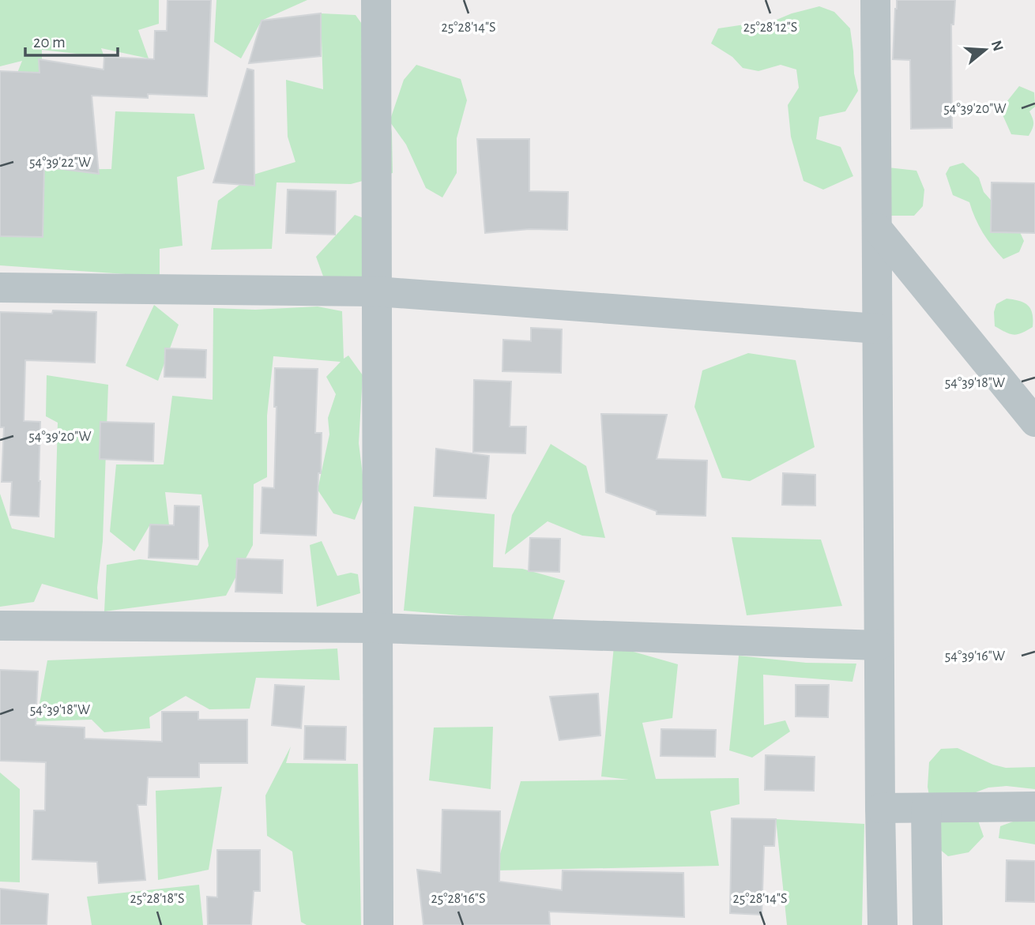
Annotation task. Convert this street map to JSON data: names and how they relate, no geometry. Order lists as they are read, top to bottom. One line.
{"scale_bar":"20 m","north":"right","coordinates":["25°28'14\"S","25°28'12\"S","54°39'20\"W","54°39'22\"W","54°39'18\"W","54°39'16\"W","25°28'18\"S","25°28'16\"S"]}
